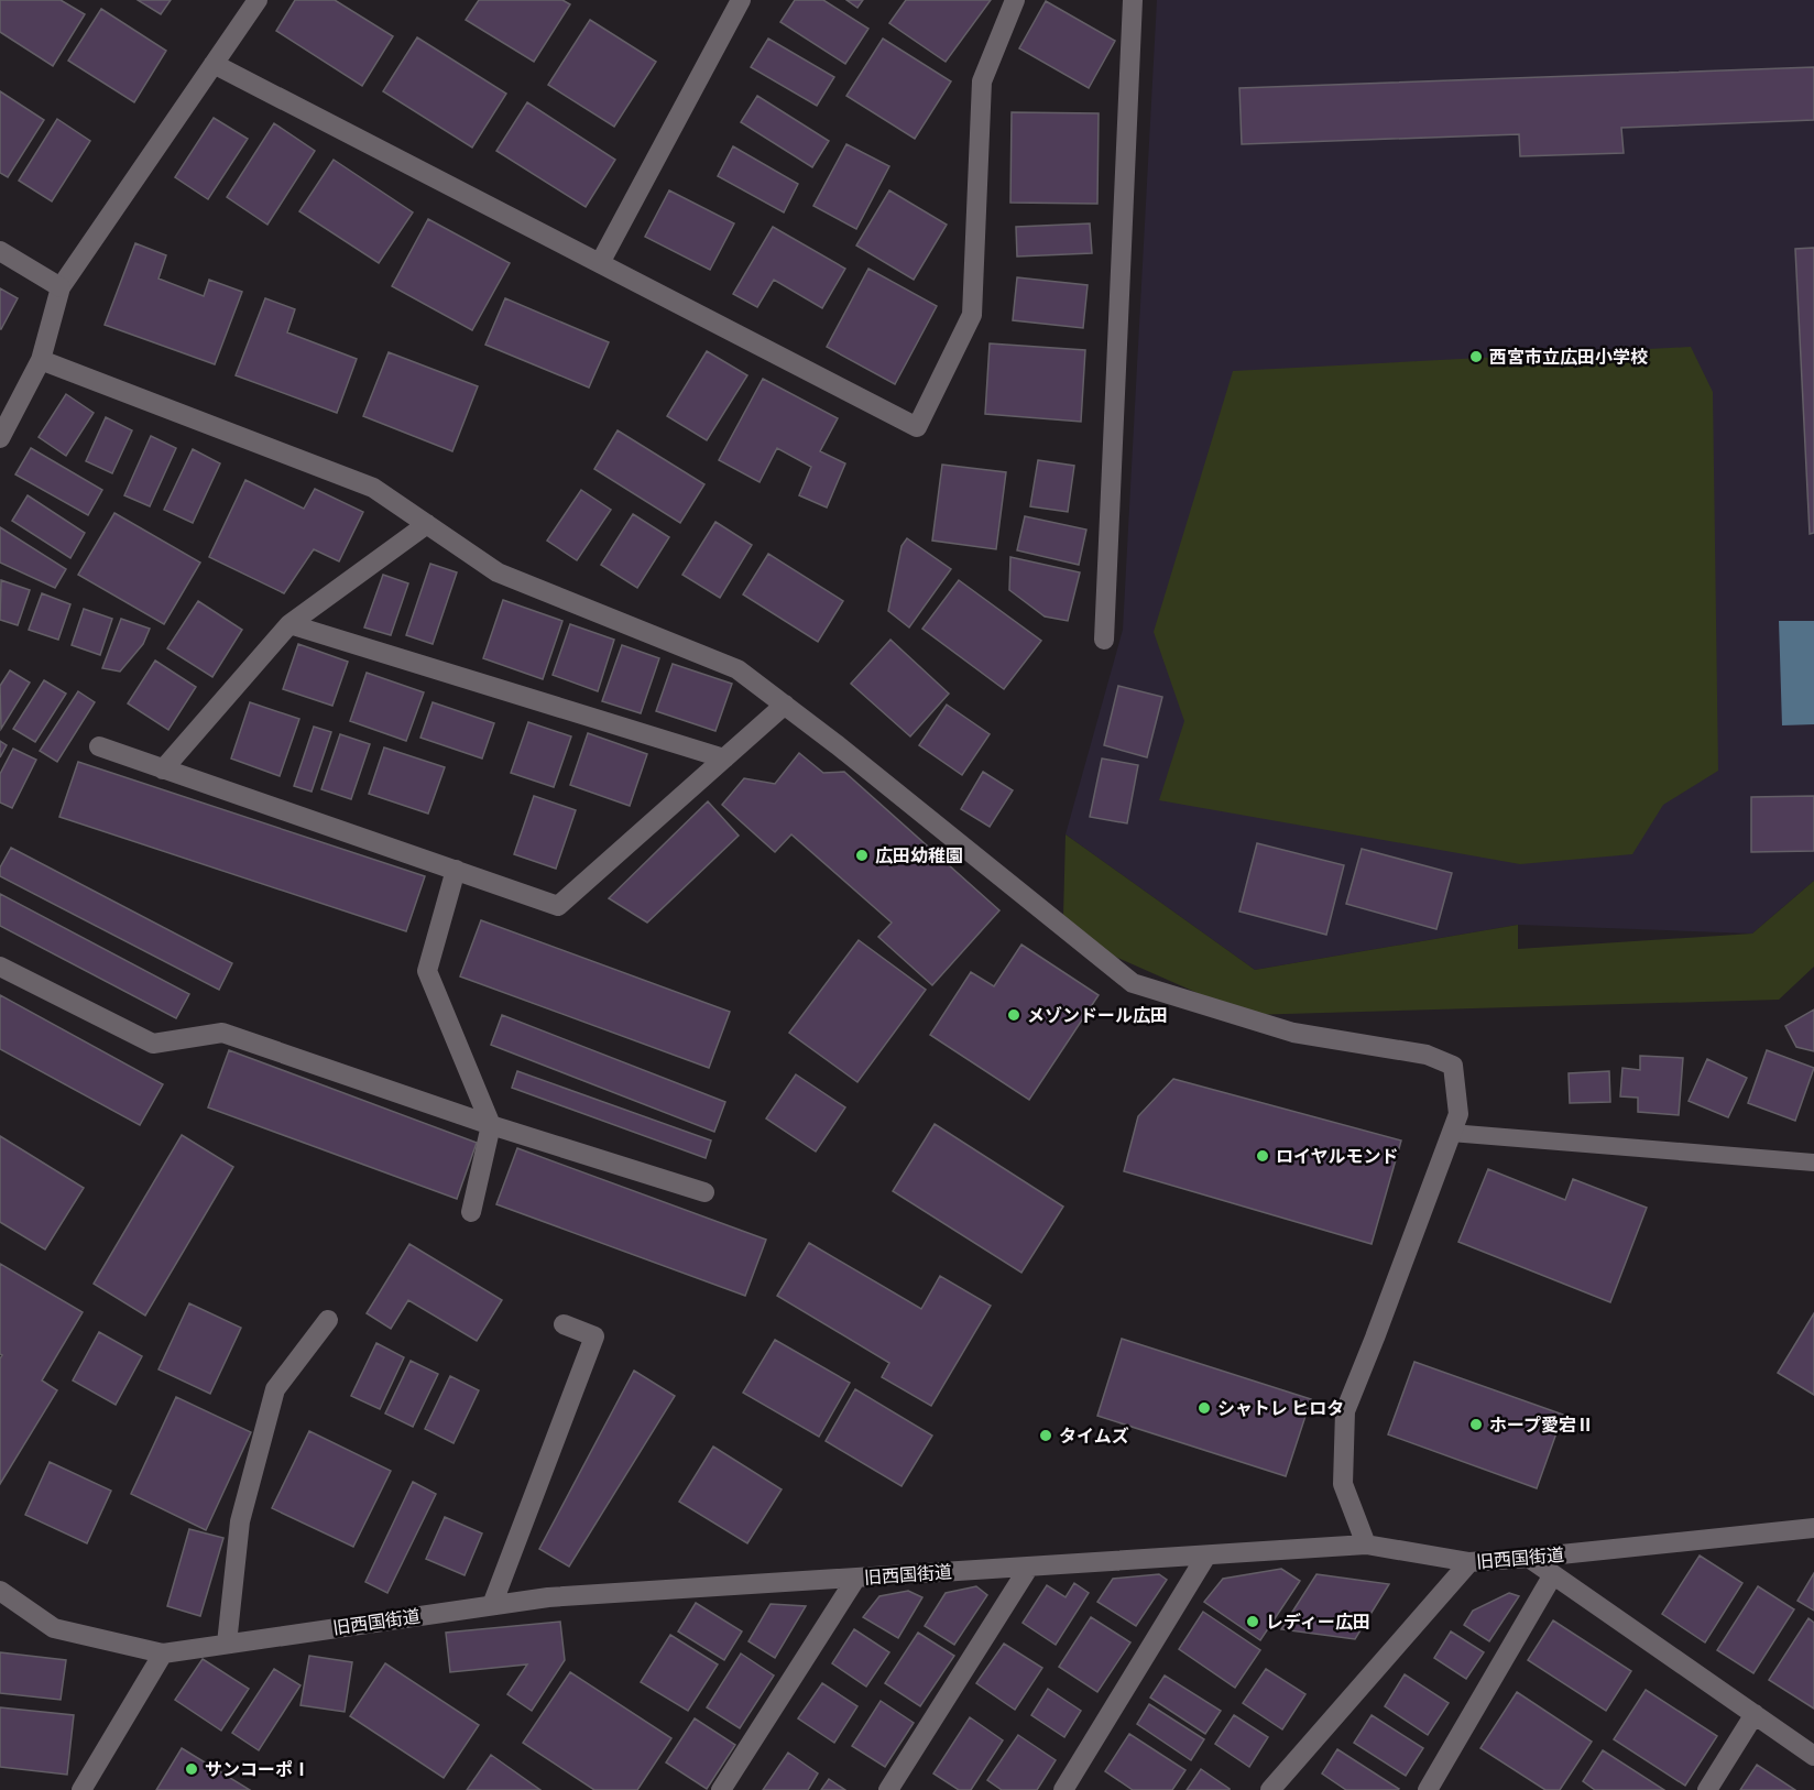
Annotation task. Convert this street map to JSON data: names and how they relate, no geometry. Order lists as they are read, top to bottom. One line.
{"streets":{"street":["旧西国街道"]},"places":["西宮市立広田小学校","広田幼稚園","メゾンドール広田","ロイヤルモンド","シャトレ ヒロタ","ホープ愛宕Ⅱ","タイムズ","レディー広田","サンコーポⅠ"]}
